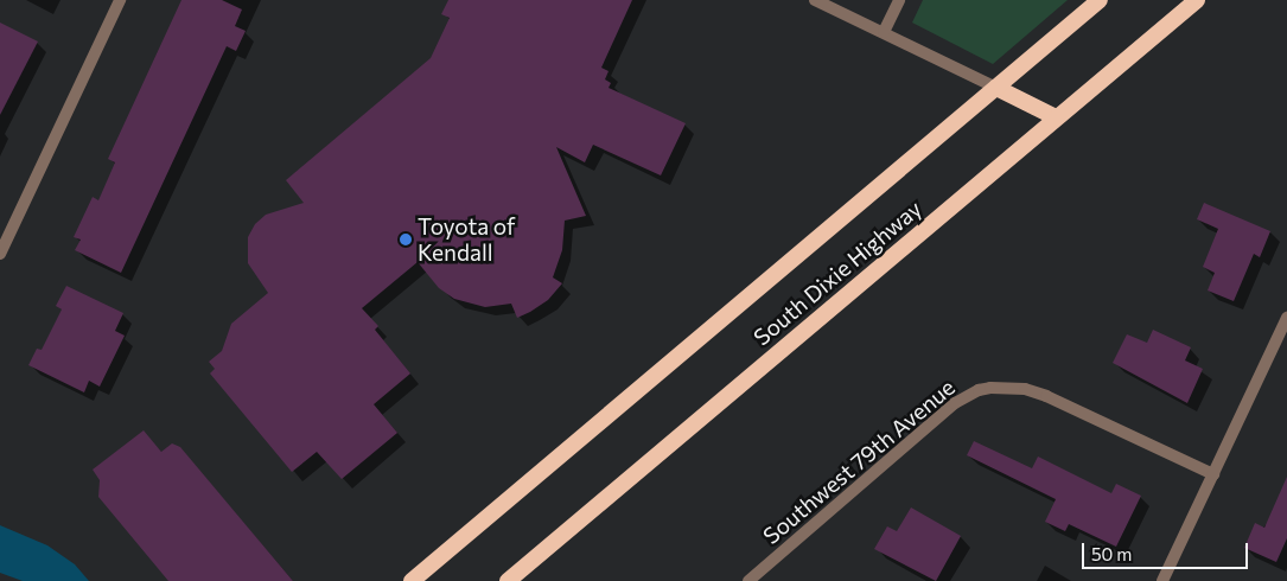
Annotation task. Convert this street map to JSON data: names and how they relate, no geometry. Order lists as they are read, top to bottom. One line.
{"streets":{"highway":["South Dixie Highway"],"street":["Southwest 79th Avenue"]},"places":["Toyota of Kendall"],"scale_bar":"50 m"}
